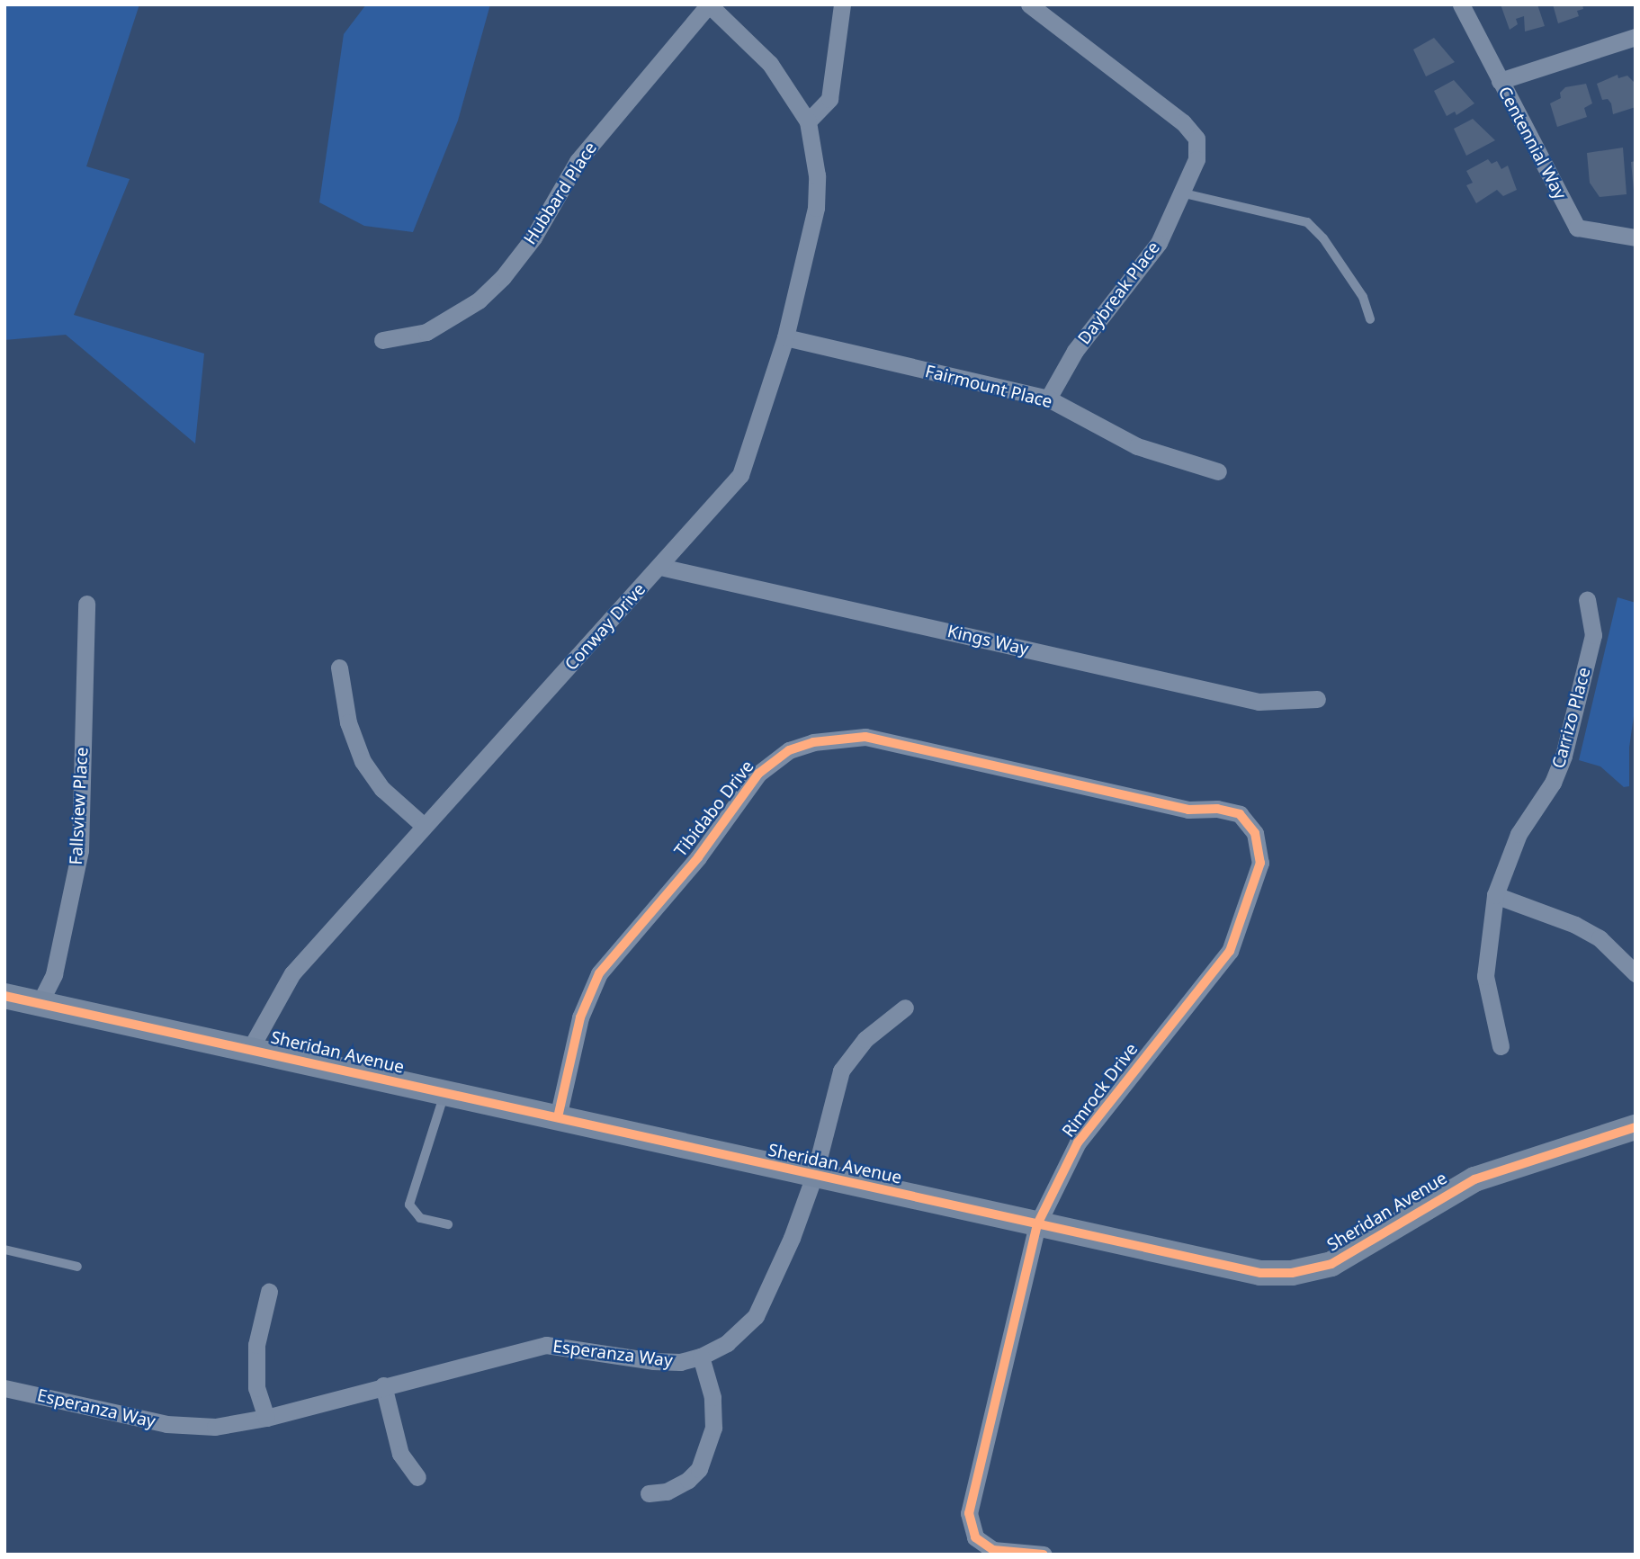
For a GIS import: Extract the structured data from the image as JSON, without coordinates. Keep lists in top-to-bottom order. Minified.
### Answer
{"streets":{"street":["Centennial Way","Hubbard Place","Daybreak Place","Fairmount Place","Conway Drive","Kings Way","Carrizo Place","Fallsview Place","Tibidabo Drive","Sheridan Avenue","Rimrock Drive","Esperanza Way"]},"crossings":[["Daybreak Place","Fairmount Place"],["Fairmount Place","Conway Drive"],["Conway Drive","Kings Way"],["Conway Drive","Sheridan Avenue"],["Fallsview Place","Sheridan Avenue"],["Tibidabo Drive","Sheridan Avenue"],["Tibidabo Drive","Rimrock Drive"],["Sheridan Avenue","Rimrock Drive"],["Sheridan Avenue","Esperanza Way"]]}
